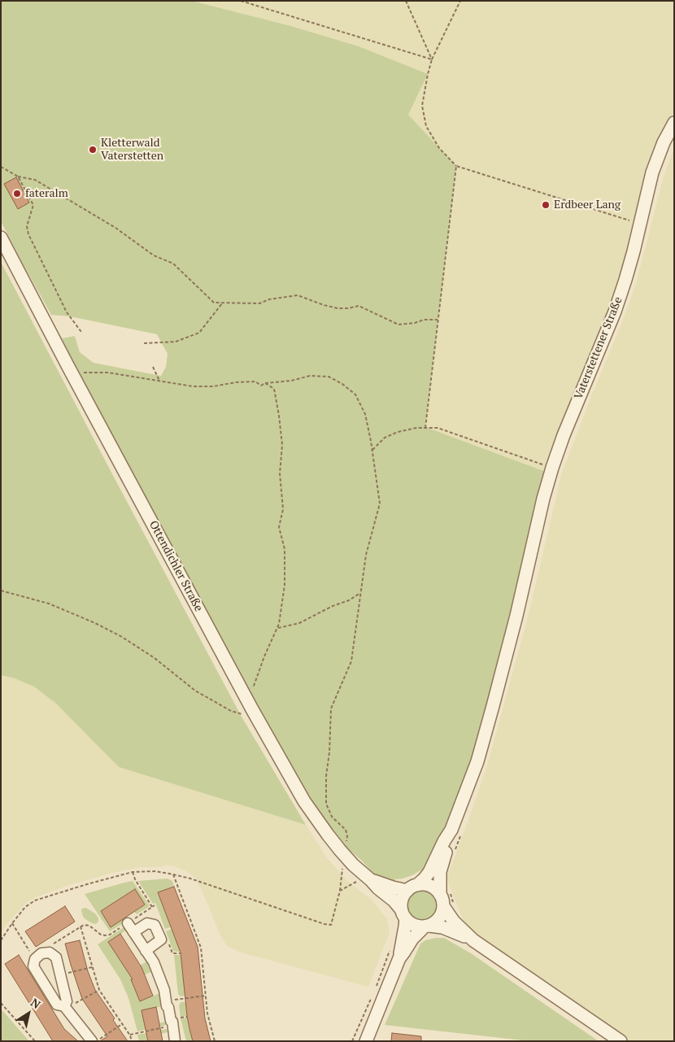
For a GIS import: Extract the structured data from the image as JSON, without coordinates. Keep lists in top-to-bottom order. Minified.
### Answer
{"streets":{"street":["Vaterstettener Straße","Ottendichler Straße"]},"places":["Kletterwald Vaterstetten","fateralm","Erdbeer Lang"],"north":"top right"}
